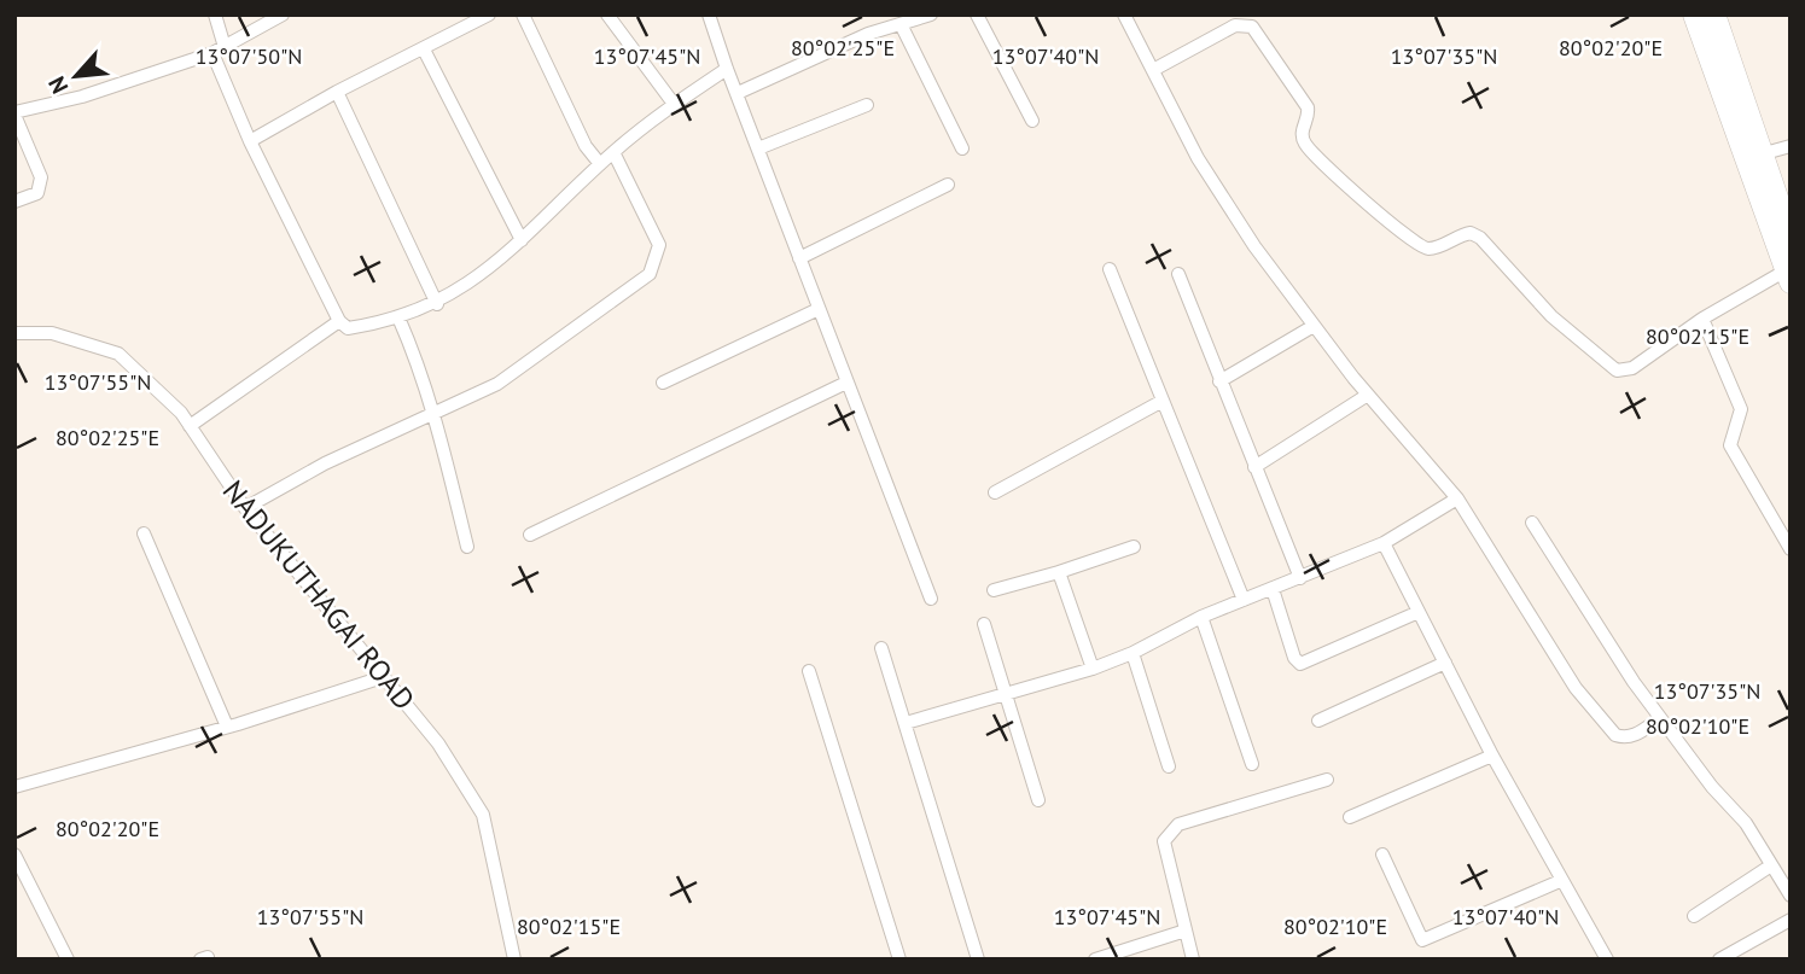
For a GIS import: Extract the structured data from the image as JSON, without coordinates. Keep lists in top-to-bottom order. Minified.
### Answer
{"streets":{"street":["NADUKUTHAGAI ROAD"]},"north":"bottom left","coordinates":["80°02'25\"E","80°02'20\"E","13°07'50\"N","13°07'45\"N","13°07'40\"N","13°07'35\"N","80°02'15\"E","13°07'55\"N","80°02'10\"E"]}
